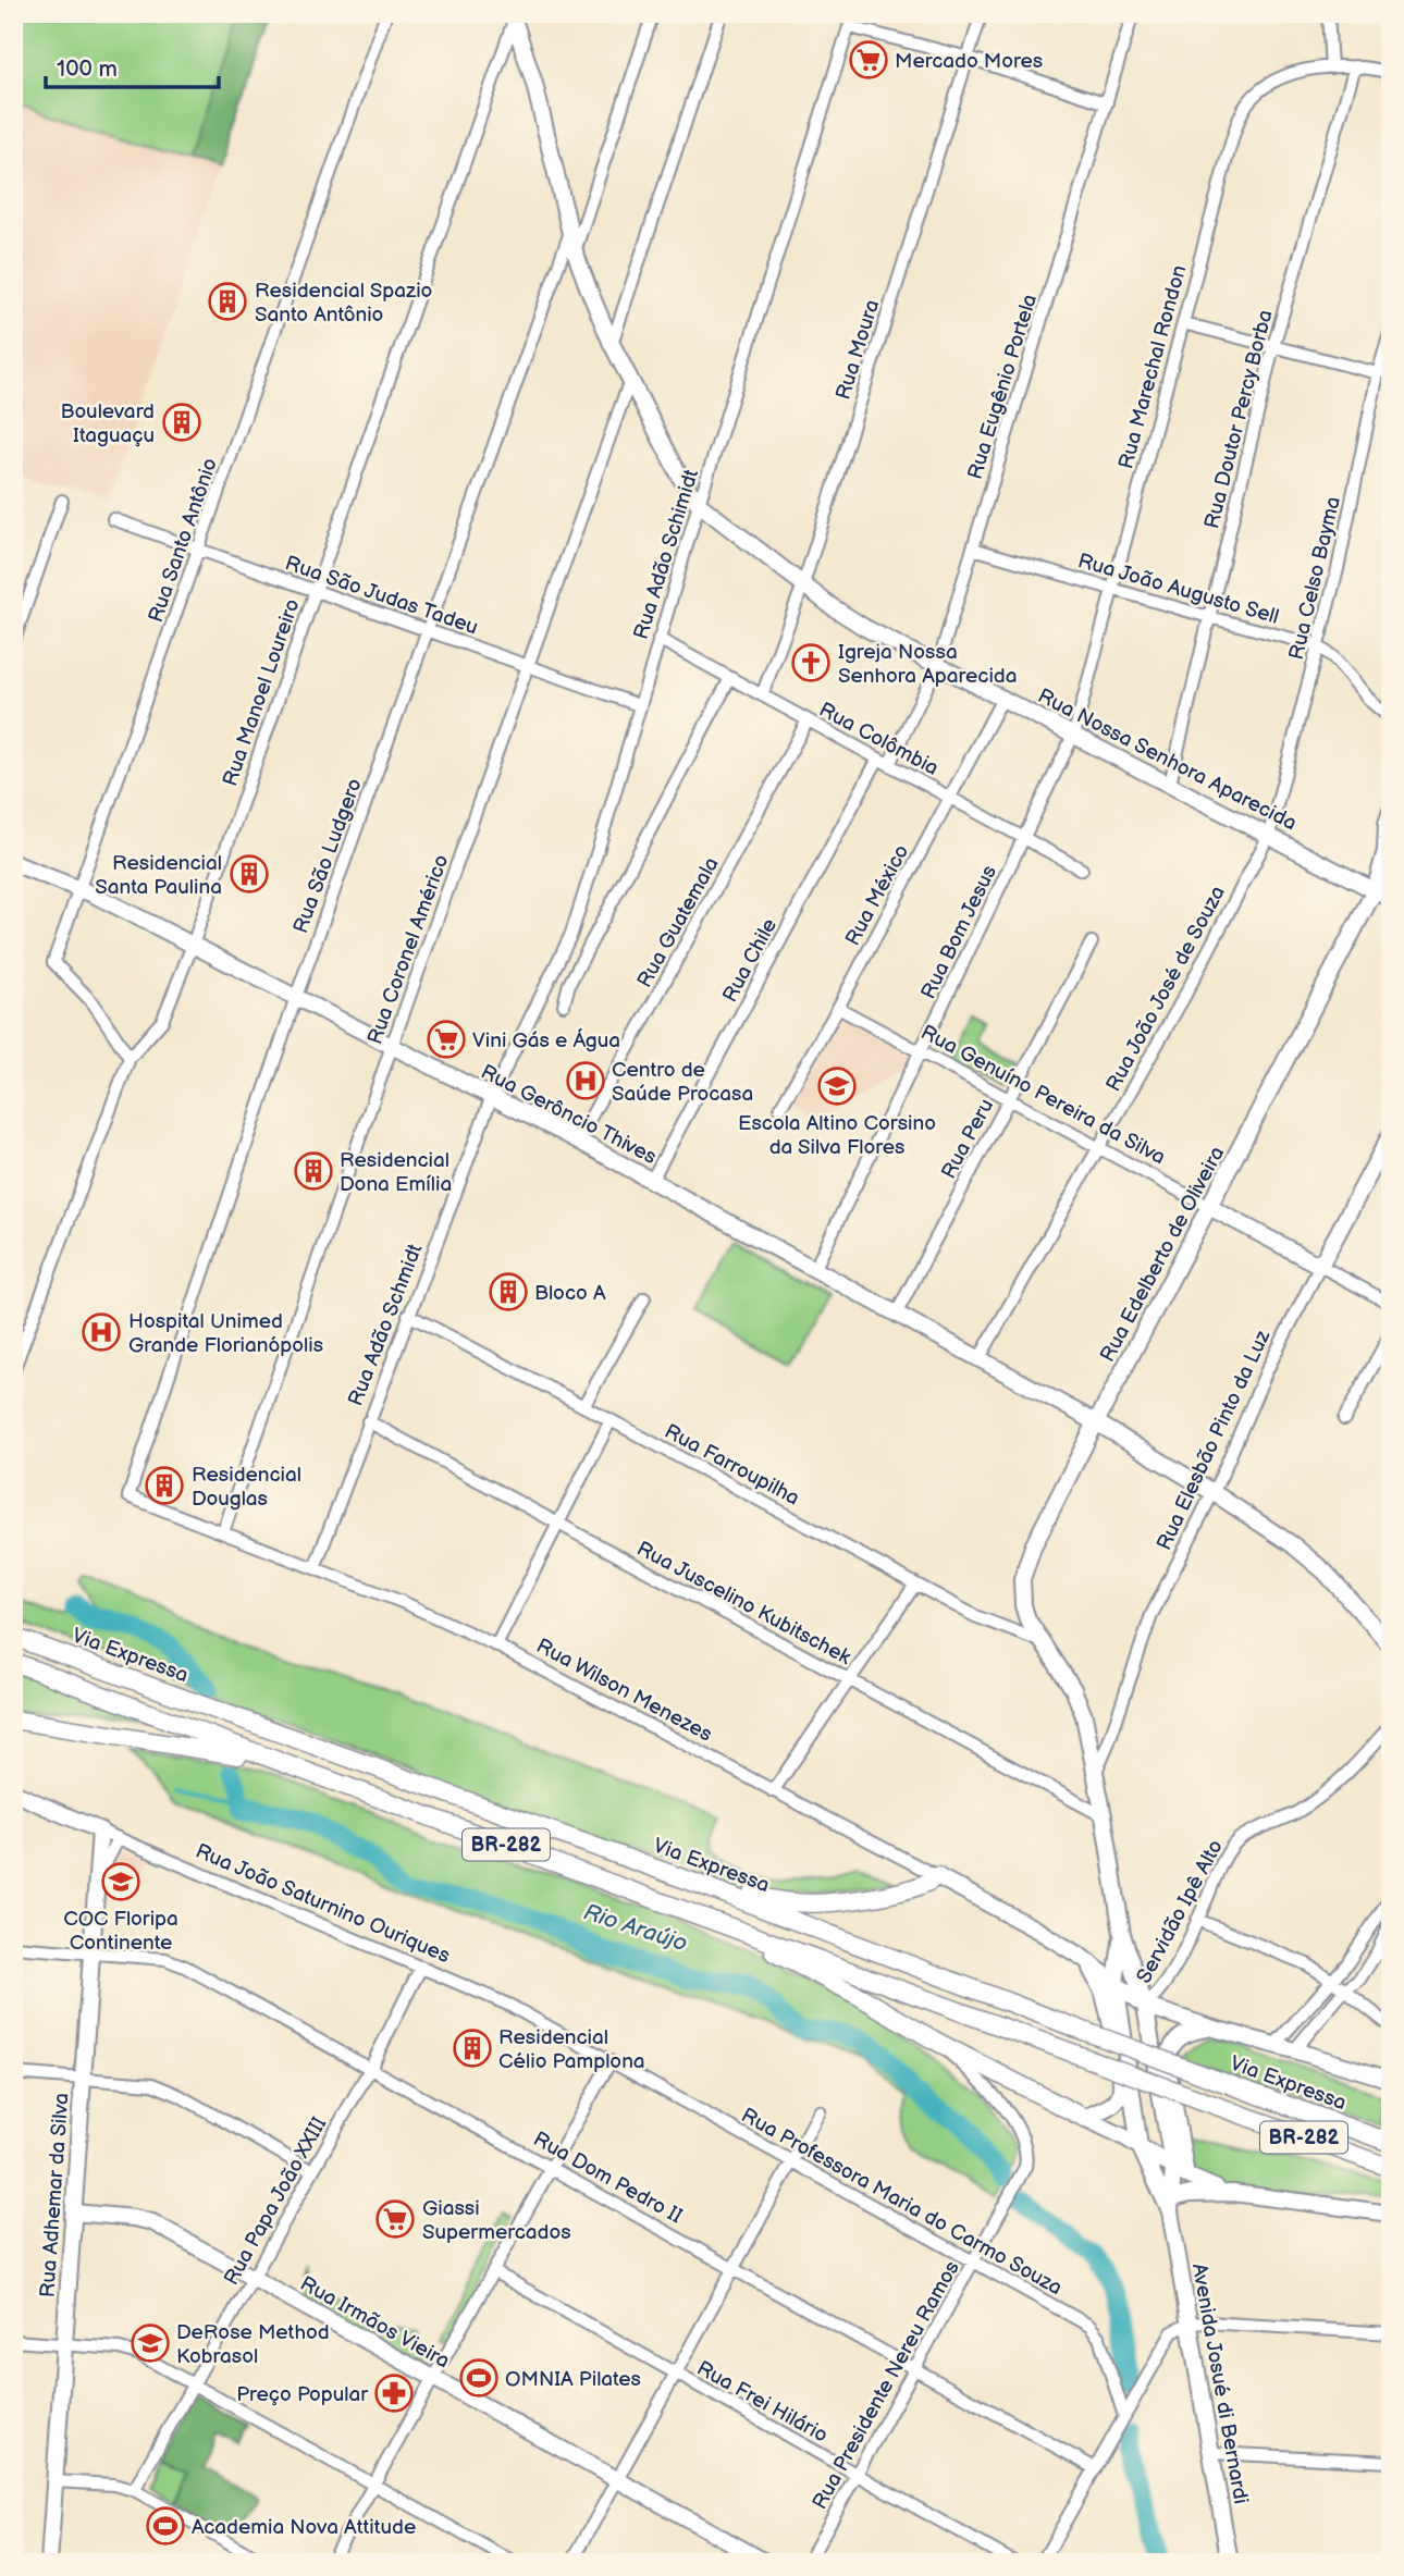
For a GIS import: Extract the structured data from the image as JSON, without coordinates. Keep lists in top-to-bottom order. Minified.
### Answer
{"streets":{"highway":["Via Expressa","BR-282"],"main road":["Rua Nossa Senhora Aparecida","Rua Genuíno Pereira da Silva","Rua Gerôncio Thives","Rua Edelberto de Oliveira","Rua Elesbão Pinto da Luz","Rua Wilson Menezes","Rua João Saturnino Ouriques","Rua Adhemar da Silva","Rua Irmãos Vieira","Avenida Josué di Bernardi"],"street":["Rua Moura","Rua Marechal Rondon","Rua Eugênio Portela","Rua Doutor Percy Borba","Rua Santo Antônio","Rua Adão Schimidt","Rua Celso Bayma","Rua João Augusto Sell","Rua São Judas Tadeu","Rua Manoel Loureiro","Rua Colômbia","Rua São Ludgero","Rua México","Rua Guatemala","Rua Bom Jesus","Rua Coronel Américo","Rua Chile","Rua João José de Souza","Rua Peru","Rua Adão Schmidt","Rua Farroupilha","Rua Juscelino Kubitschek","Servidão Ipê Alto","Rua Dom Pedro II","Rua Papa João XXIII","Rua Professora Maria do Carmo Souza","Rua Presidente Nereu Ramos","Rua Frei Hilário"]},"crossings":[["Rua Moura","Rua Colômbia"],["Rua Moura","Rua Nossa Senhora Aparecida"],["Rua Marechal Rondon","Rua Doutor Percy Borba"],["Rua Marechal Rondon","Rua João Augusto Sell"],["Rua Marechal Rondon","Rua Nossa Senhora Aparecida"],["Rua Marechal Rondon","Rua Bom Jesus"],["Rua Eugênio Portela","Rua João Augusto Sell"],["Rua Eugênio Portela","Rua Colômbia"],["Rua Eugênio Portela","Rua Nossa Senhora Aparecida"],["Rua Eugênio Portela","Rua Chile"],["Rua Doutor Percy Borba","Rua João Augusto Sell"],["Rua Doutor Percy Borba","Rua Nossa Senhora Aparecida"],["Rua Santo Antônio","Rua São Judas Tadeu"],["Rua Santo Antônio","Rua Manoel Loureiro"],["Rua Santo Antônio","Rua Gerôncio Thives"],["Rua Adão Schimidt","Rua São Judas Tadeu"],["Rua Adão Schimidt","Rua Colômbia"],["Rua Adão Schimidt","Rua Nossa Senhora Aparecida"],["Rua Adão Schimidt","Rua Gerôncio Thives"],["Rua Adão Schimidt","Rua Adão Schmidt"],["Rua Celso Bayma","Rua João Augusto Sell"],["Rua Celso Bayma","Rua Nossa Senhora Aparecida"],["Rua Celso Bayma","Rua João José de Souza"],["Rua São Judas Tadeu","Rua Manoel Loureiro"],["Rua São Judas Tadeu","Rua São Ludgero"],["Rua São Judas Tadeu","Rua Coronel Américo"],["Rua Manoel Loureiro","Rua Nossa Senhora Aparecida"],["Rua Manoel Loureiro","Rua Gerôncio Thives"],["Rua Colômbia","Rua México"],["Rua Colômbia","Rua Guatemala"],["Rua Colômbia","Rua Bom Jesus"],["Rua Colômbia","Rua Chile"],["Rua Nossa Senhora Aparecida","Rua São Ludgero"],["Rua Nossa Senhora Aparecida","Rua México"],["Rua Nossa Senhora Aparecida","Rua Bom Jesus"],["Rua Nossa Senhora Aparecida","Rua Coronel Américo"],["Rua Nossa Senhora Aparecida","Rua João José de Souza"],["Rua Nossa Senhora Aparecida","Rua Edelberto de Oliveira"],["Rua São Ludgero","Rua Gerôncio Thives"],["Rua São Ludgero","Rua Wilson Menezes"],["Rua México","Rua Genuíno Pereira da Silva"],["Rua Guatemala","Rua Gerôncio Thives"],["Rua Bom Jesus","Rua Genuíno Pereira da Silva"],["Rua Bom Jesus","Rua Gerôncio Thives"],["Rua Coronel Américo","Rua Gerôncio Thives"],["Rua Coronel Américo","Rua Wilson Menezes"],["Rua Chile","Rua Gerôncio Thives"],["Rua João José de Souza","Rua Genuíno Pereira da Silva"],["Rua João José de Souza","Rua Gerôncio Thives"],["Rua Genuíno Pereira da Silva","Rua Peru"],["Rua Genuíno Pereira da Silva","Rua Edelberto de Oliveira"],["Rua Genuíno Pereira da Silva","Rua Elesbão Pinto da Luz"],["Rua Gerôncio Thives","Rua Peru"],["Rua Gerôncio Thives","Rua Edelberto de Oliveira"],["Rua Gerôncio Thives","Rua Adão Schmidt"],["Rua Gerôncio Thives","Rua Elesbão Pinto da Luz"],["Rua Edelberto de Oliveira","Rua Farroupilha"],["Rua Edelberto de Oliveira","Avenida Josué di Bernardi"],["Rua Adão Schmidt","Rua Farroupilha"],["Rua Adão Schmidt","Rua Juscelino Kubitschek"],["Rua Adão Schmidt","Rua Wilson Menezes"],["Rua Elesbão Pinto da Luz","Avenida Josué di Bernardi"],["Rua Farroupilha","Avenida Josué di Bernardi"],["Rua Juscelino Kubitschek","Avenida Josué di Bernardi"],["Rua Wilson Menezes","Servidão Ipê Alto"],["Rua Wilson Menezes","Avenida Josué di Bernardi"],["Rua João Saturnino Ouriques","Rua Adhemar da Silva"],["Rua João Saturnino Ouriques","Rua Papa João XXIII"],["Rua João Saturnino Ouriques","Rua Professora Maria do Carmo Souza"],["Servidão Ipê Alto","Avenida Josué di Bernardi"],["Rua Dom Pedro II","Rua Adhemar da Silva"],["Rua Dom Pedro II","Rua Papa João XXIII"],["Rua Dom Pedro II","Rua Presidente Nereu Ramos"],["Rua Adhemar da Silva","Rua Irmãos Vieira"],["Rua Papa João XXIII","Rua Irmãos Vieira"],["Rua Professora Maria do Carmo Souza","Rua Presidente Nereu Ramos"],["Rua Presidente Nereu Ramos","Rua Frei Hilário"]],"water":["Rio Araújo"],"places":{"supermarket":["Mercado Mores","Vini Gás e Água","Giassi Supermercados"],"building":["Residencial Spazio Santo Antônio","Boulevard Itaguaçu","Residencial Santa Paulina","Residencial Dona Emília","Bloco A","Residencial Douglas","Residencial Célio Pamplona"],"church":["Igreja Nossa Senhora Aparecida"],"hospital":["Centro de Saúde Procasa","Hospital Unimed Grande Florianópolis"],"school or university":["Escola Altino Corsino da Silva Flores","COC Floripa Continente","DeRose Method Kobrasol"],"sports":["OMNIA Pilates","Academia Nova Attitude"],"pharmacy":["Preço Popular"]},"scale_bar":"100 m"}
